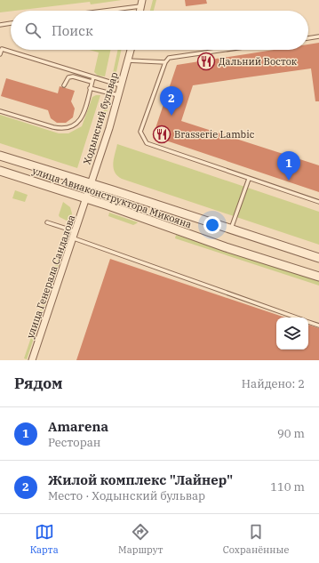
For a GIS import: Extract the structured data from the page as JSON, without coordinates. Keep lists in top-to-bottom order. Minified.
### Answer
{"streets":{"street":["Ходынский бульвар","улица Авиаконструктора Микояна","улица Генерала Сандалова"]},"crossings":[["Ходынский бульвар","улица Авиаконструктора Микояна"],["Ходынский бульвар","улица Генерала Сандалова"],["улица Авиаконструктора Микояна","улица Генерала Сандалова"]],"places":{"restaurant":["Дальний Восток","Brasserie Lambic"]},"page":{"search":"Поиск","pins":["2","1"],"heading":["Рядом","Найдено: 2"],"list":[{"mark":"1","name":"Amarena","note":"Ресторан","value":"90 m"},{"mark":"2","name":"Жилой комплекс \"Лайнер\"","note":"Место · Ходынский бульвар","value":"110 m"}],"nav":["Карта","Маршрут","Сохранённые"]}}
